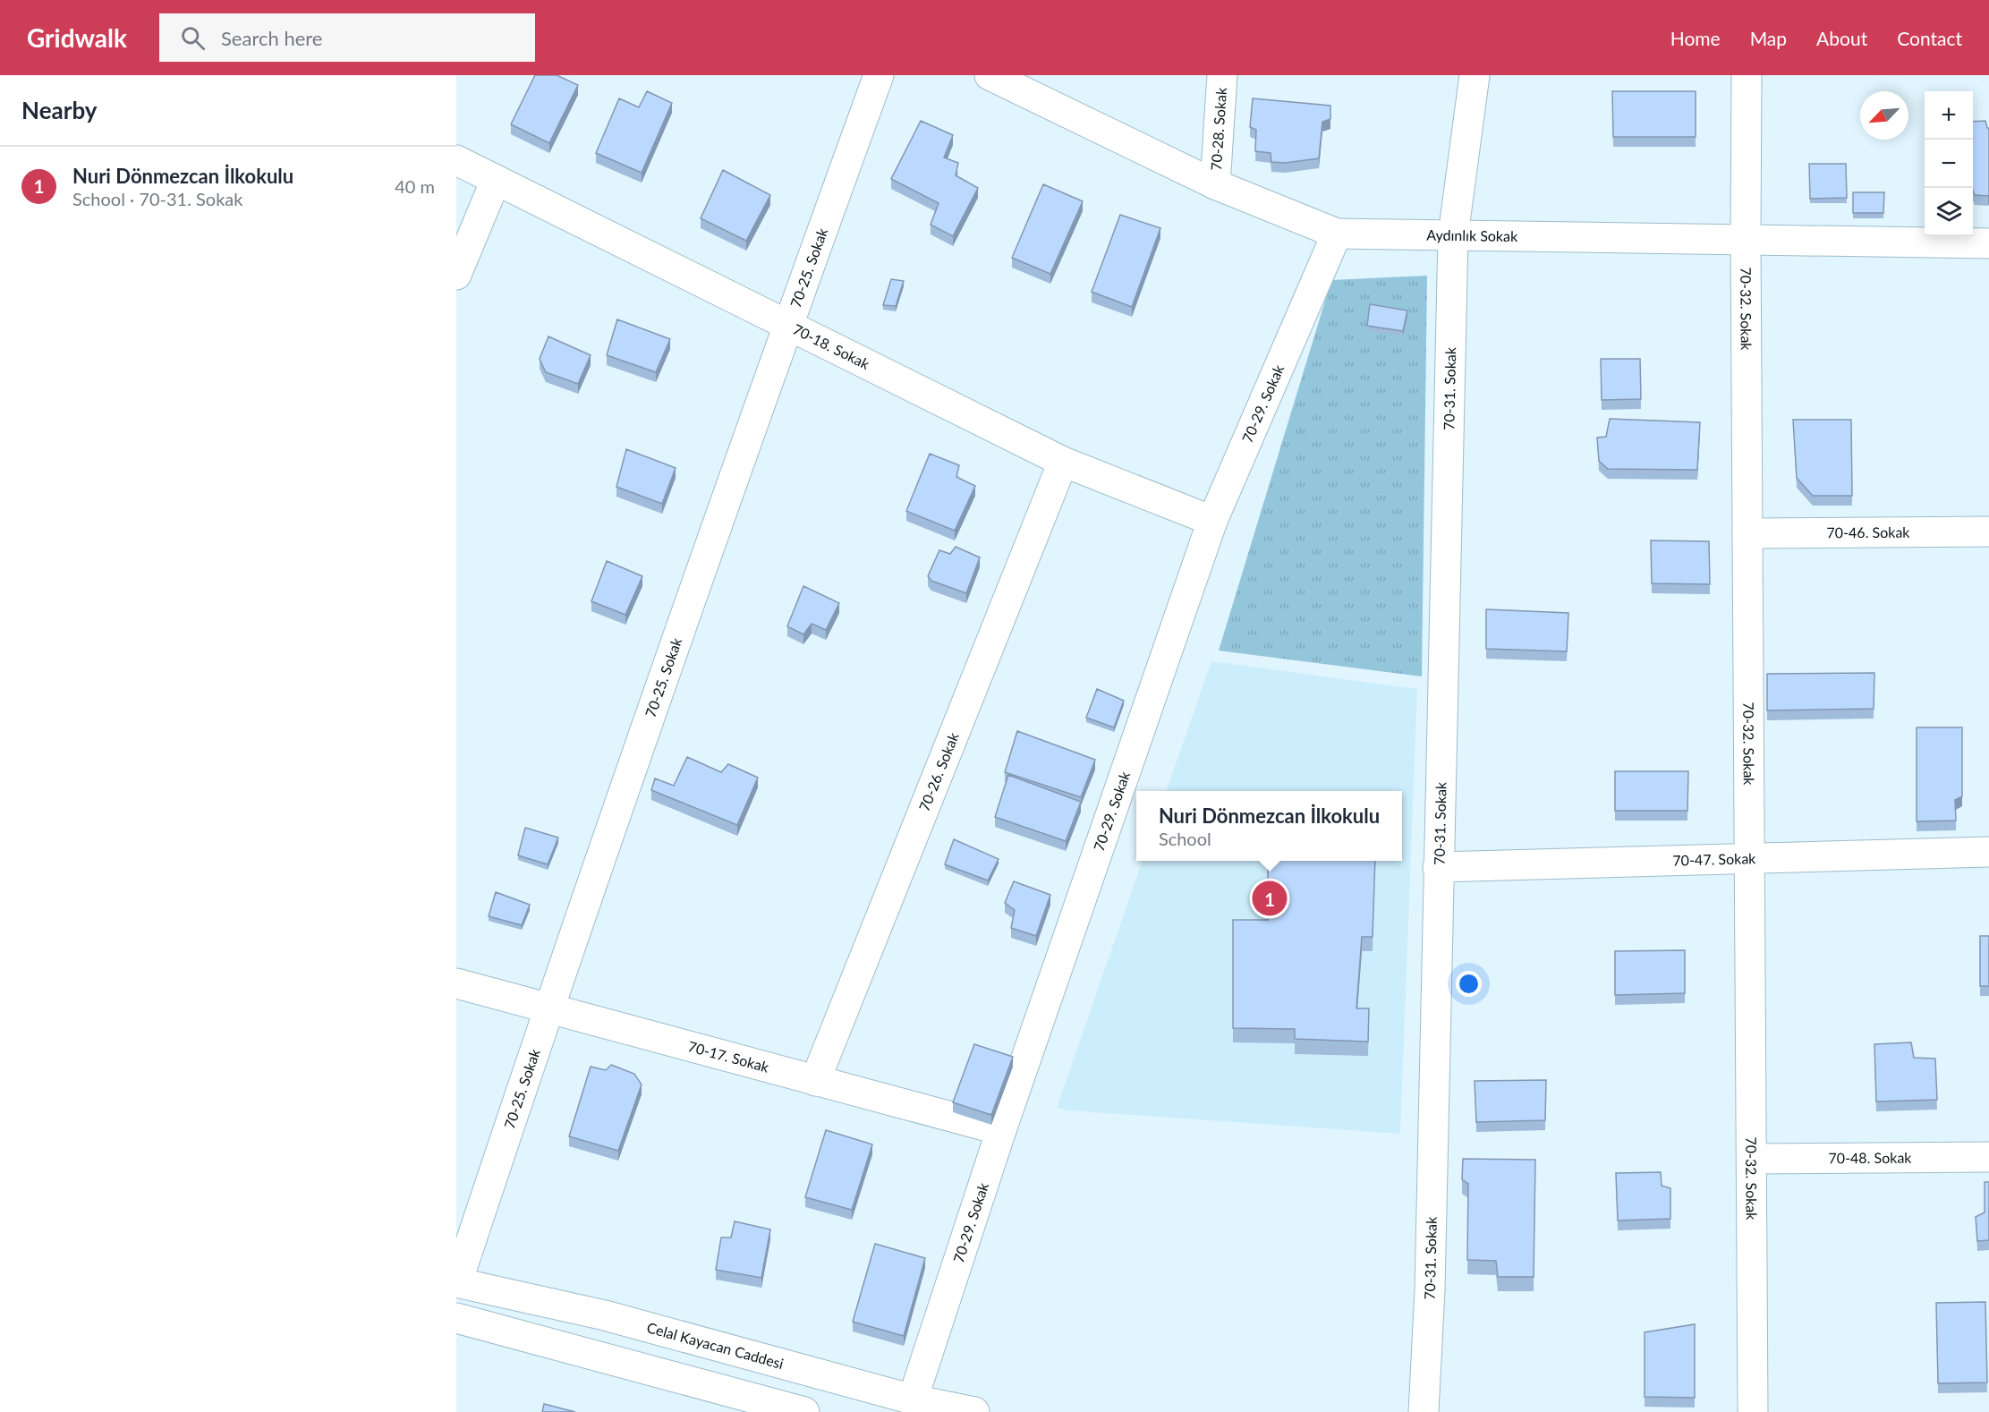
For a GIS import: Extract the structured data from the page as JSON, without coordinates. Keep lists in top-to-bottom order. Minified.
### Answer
{"streets":{"street":["70-28. Sokak","Aydınlık Sokak","70-25. Sokak","70-32. Sokak","70-18. Sokak","70-31. Sokak","70-29. Sokak","70-46. Sokak","70-26. Sokak","70-47. Sokak","70-17. Sokak","70-48. Sokak","Celal Kayacan Caddesi"]},"crossings":[["70-28. Sokak","Aydınlık Sokak"],["Aydınlık Sokak","70-32. Sokak"],["Aydınlık Sokak","70-31. Sokak"],["Aydınlık Sokak","70-29. Sokak"],["70-25. Sokak","70-18. Sokak"],["70-25. Sokak","70-17. Sokak"],["70-25. Sokak","Celal Kayacan Caddesi"],["70-32. Sokak","70-46. Sokak"],["70-32. Sokak","70-47. Sokak"],["70-32. Sokak","70-48. Sokak"],["70-18. Sokak","70-29. Sokak"],["70-18. Sokak","70-26. Sokak"],["70-31. Sokak","70-47. Sokak"],["70-29. Sokak","70-17. Sokak"],["70-29. Sokak","Celal Kayacan Caddesi"],["70-26. Sokak","70-17. Sokak"]],"north":"bottom left","page":{"header":"Gridwalk","search":"Search here","nav":["Home","Map","About","Contact"],"heading":"Nearby","map_buttons":["+","−"],"list":[{"mark":"1","name":"Nuri Dönmezcan İlkokulu","note":"School · 70-31. Sokak","value":"40 m"}],"popup":["Nuri Dönmezcan İlkokulu","School"],"pins":"1"}}
